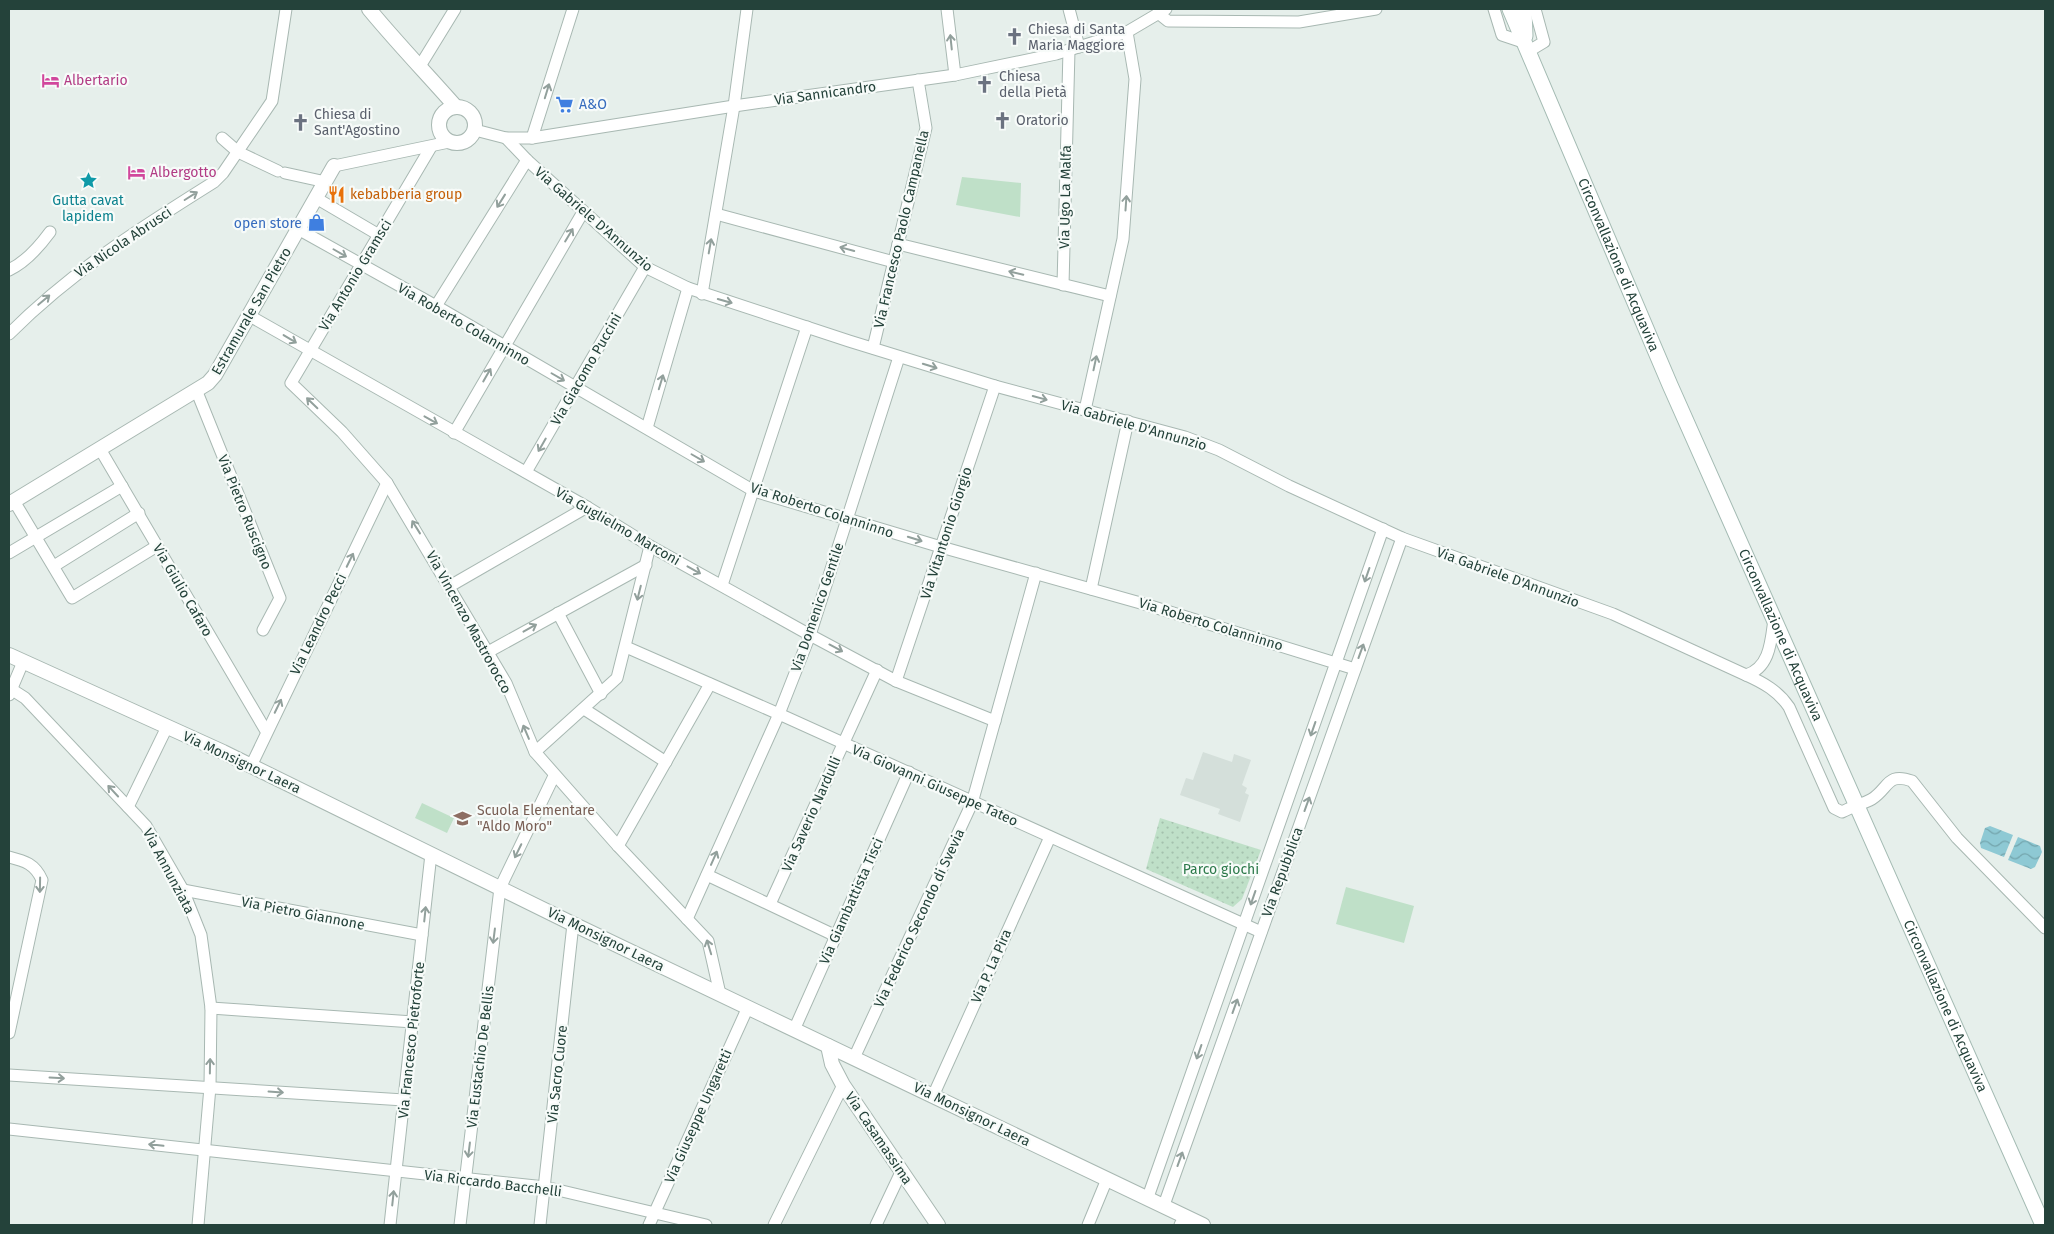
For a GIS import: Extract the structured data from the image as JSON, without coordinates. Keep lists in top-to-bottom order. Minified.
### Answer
{"streets":{"main road":["Circonvallazione di Acquaviva"],"street":["Via Sannicandro","Via Ugo La Malfa","Via Gabriele D'Annunzio","Via Francesco Paolo Campanella","Via Nicola Abrusci","Via Antonio Gramsci","Estramurale San Pietro","Via Roberto Colanninno","Via Giacomo Puccini","Via Pietro Ruscigno","Via Guglielmo Marconi","Via Vitantonio Giorgio","Via Giulio Cafaro","Via Domenico Gentile","Via Vincenzo Mastrorocco","Via Leandro Pecci","Via Monsignor Laera","Via Giovanni Giuseppe Tateo","Via Saverio Nardulli","Via Annunziata","Via Repubblica","Via Giambattista Tisci","Via Pietro Giannone","Via Federico Secondo di Svevia","Via P. La Pira","Via Francesco Pietroforte","Via Eustachio De Bellis","Via Sacro Cuore","Via Giuseppe Ungaretti","Via Casamassima","Via Riccardo Bacchelli"]},"crossings":[["Via Sannicandro","Via Ugo La Malfa"],["Via Sannicandro","Via Gabriele D'Annunzio"],["Via Sannicandro","Via Francesco Paolo Campanella"],["Via Gabriele D'Annunzio","Via Francesco Paolo Campanella"],["Via Gabriele D'Annunzio","Circonvallazione di Acquaviva"],["Via Gabriele D'Annunzio","Via Giacomo Puccini"],["Via Gabriele D'Annunzio","Via Vitantonio Giorgio"],["Via Gabriele D'Annunzio","Via Domenico Gentile"],["Via Gabriele D'Annunzio","Via Repubblica"],["Via Antonio Gramsci","Via Roberto Colanninno"],["Via Antonio Gramsci","Via Guglielmo Marconi"],["Via Antonio Gramsci","Via Vincenzo Mastrorocco"],["Estramurale San Pietro","Via Roberto Colanninno"],["Estramurale San Pietro","Via Pietro Ruscigno"],["Estramurale San Pietro","Via Guglielmo Marconi"],["Estramurale San Pietro","Via Giulio Cafaro"],["Via Roberto Colanninno","Via Giacomo Puccini"],["Via Roberto Colanninno","Via Vitantonio Giorgio"],["Via Roberto Colanninno","Via Domenico Gentile"],["Via Roberto Colanninno","Via Repubblica"],["Via Roberto Colanninno","Via Federico Secondo di Svevia"],["Via Giacomo Puccini","Via Guglielmo Marconi"],["Via Guglielmo Marconi","Via Vitantonio Giorgio"],["Via Guglielmo Marconi","Via Domenico Gentile"],["Via Guglielmo Marconi","Via Vincenzo Mastrorocco"],["Via Guglielmo Marconi","Via Saverio Nardulli"],["Via Guglielmo Marconi","Via Federico Secondo di Svevia"],["Via Giulio Cafaro","Via Leandro Pecci"],["Via Domenico Gentile","Via Vincenzo Mastrorocco"],["Via Domenico Gentile","Via Giovanni Giuseppe Tateo"],["Via Vincenzo Mastrorocco","Via Leandro Pecci"],["Via Vincenzo Mastrorocco","Via Monsignor Laera"],["Via Vincenzo Mastrorocco","Via Eustachio De Bellis"],["Via Leandro Pecci","Via Monsignor Laera"],["Via Monsignor Laera","Via Repubblica"],["Via Monsignor Laera","Via Giambattista Tisci"],["Via Monsignor Laera","Via Federico Secondo di Svevia"],["Via Monsignor Laera","Via P. La Pira"],["Via Monsignor Laera","Via Francesco Pietroforte"],["Via Monsignor Laera","Via Eustachio De Bellis"],["Via Monsignor Laera","Via Sacro Cuore"],["Via Monsignor Laera","Via Giuseppe Ungaretti"],["Via Monsignor Laera","Via Casamassima"],["Via Giovanni Giuseppe Tateo","Via Saverio Nardulli"],["Via Giovanni Giuseppe Tateo","Via Repubblica"],["Via Giovanni Giuseppe Tateo","Via Giambattista Tisci"],["Via Giovanni Giuseppe Tateo","Via Federico Secondo di Svevia"],["Via Giovanni Giuseppe Tateo","Via P. La Pira"],["Via Annunziata","Via Pietro Giannone"],["Via Annunziata","Via Riccardo Bacchelli"],["Via Pietro Giannone","Via Francesco Pietroforte"],["Via Francesco Pietroforte","Via Riccardo Bacchelli"],["Via Eustachio De Bellis","Via Riccardo Bacchelli"],["Via Sacro Cuore","Via Riccardo Bacchelli"],["Via Giuseppe Ungaretti","Via Riccardo Bacchelli"]],"one_way":["Via Nicola Abrusci","Via Guglielmo Marconi","Via Vincenzo Mastrorocco","Via Leandro Pecci","Via Annunziata","Via Francesco Pietroforte","Via Eustachio De Bellis"],"parks":["Parco giochi"],"places":{"church":["Chiesa di Santa Maria Maggiore","Chiesa della Pietà","Oratorio","Chiesa di Sant'Agostino"],"hotel":["Albertario","Albergotto"],"supermarket":["A&O"],"place":["Gutta cavat lapidem"],"restaurant":["kebabberia group"],"shop":["open store"],"school or university":["Scuola Elementare \"Aldo Moro\""]}}
